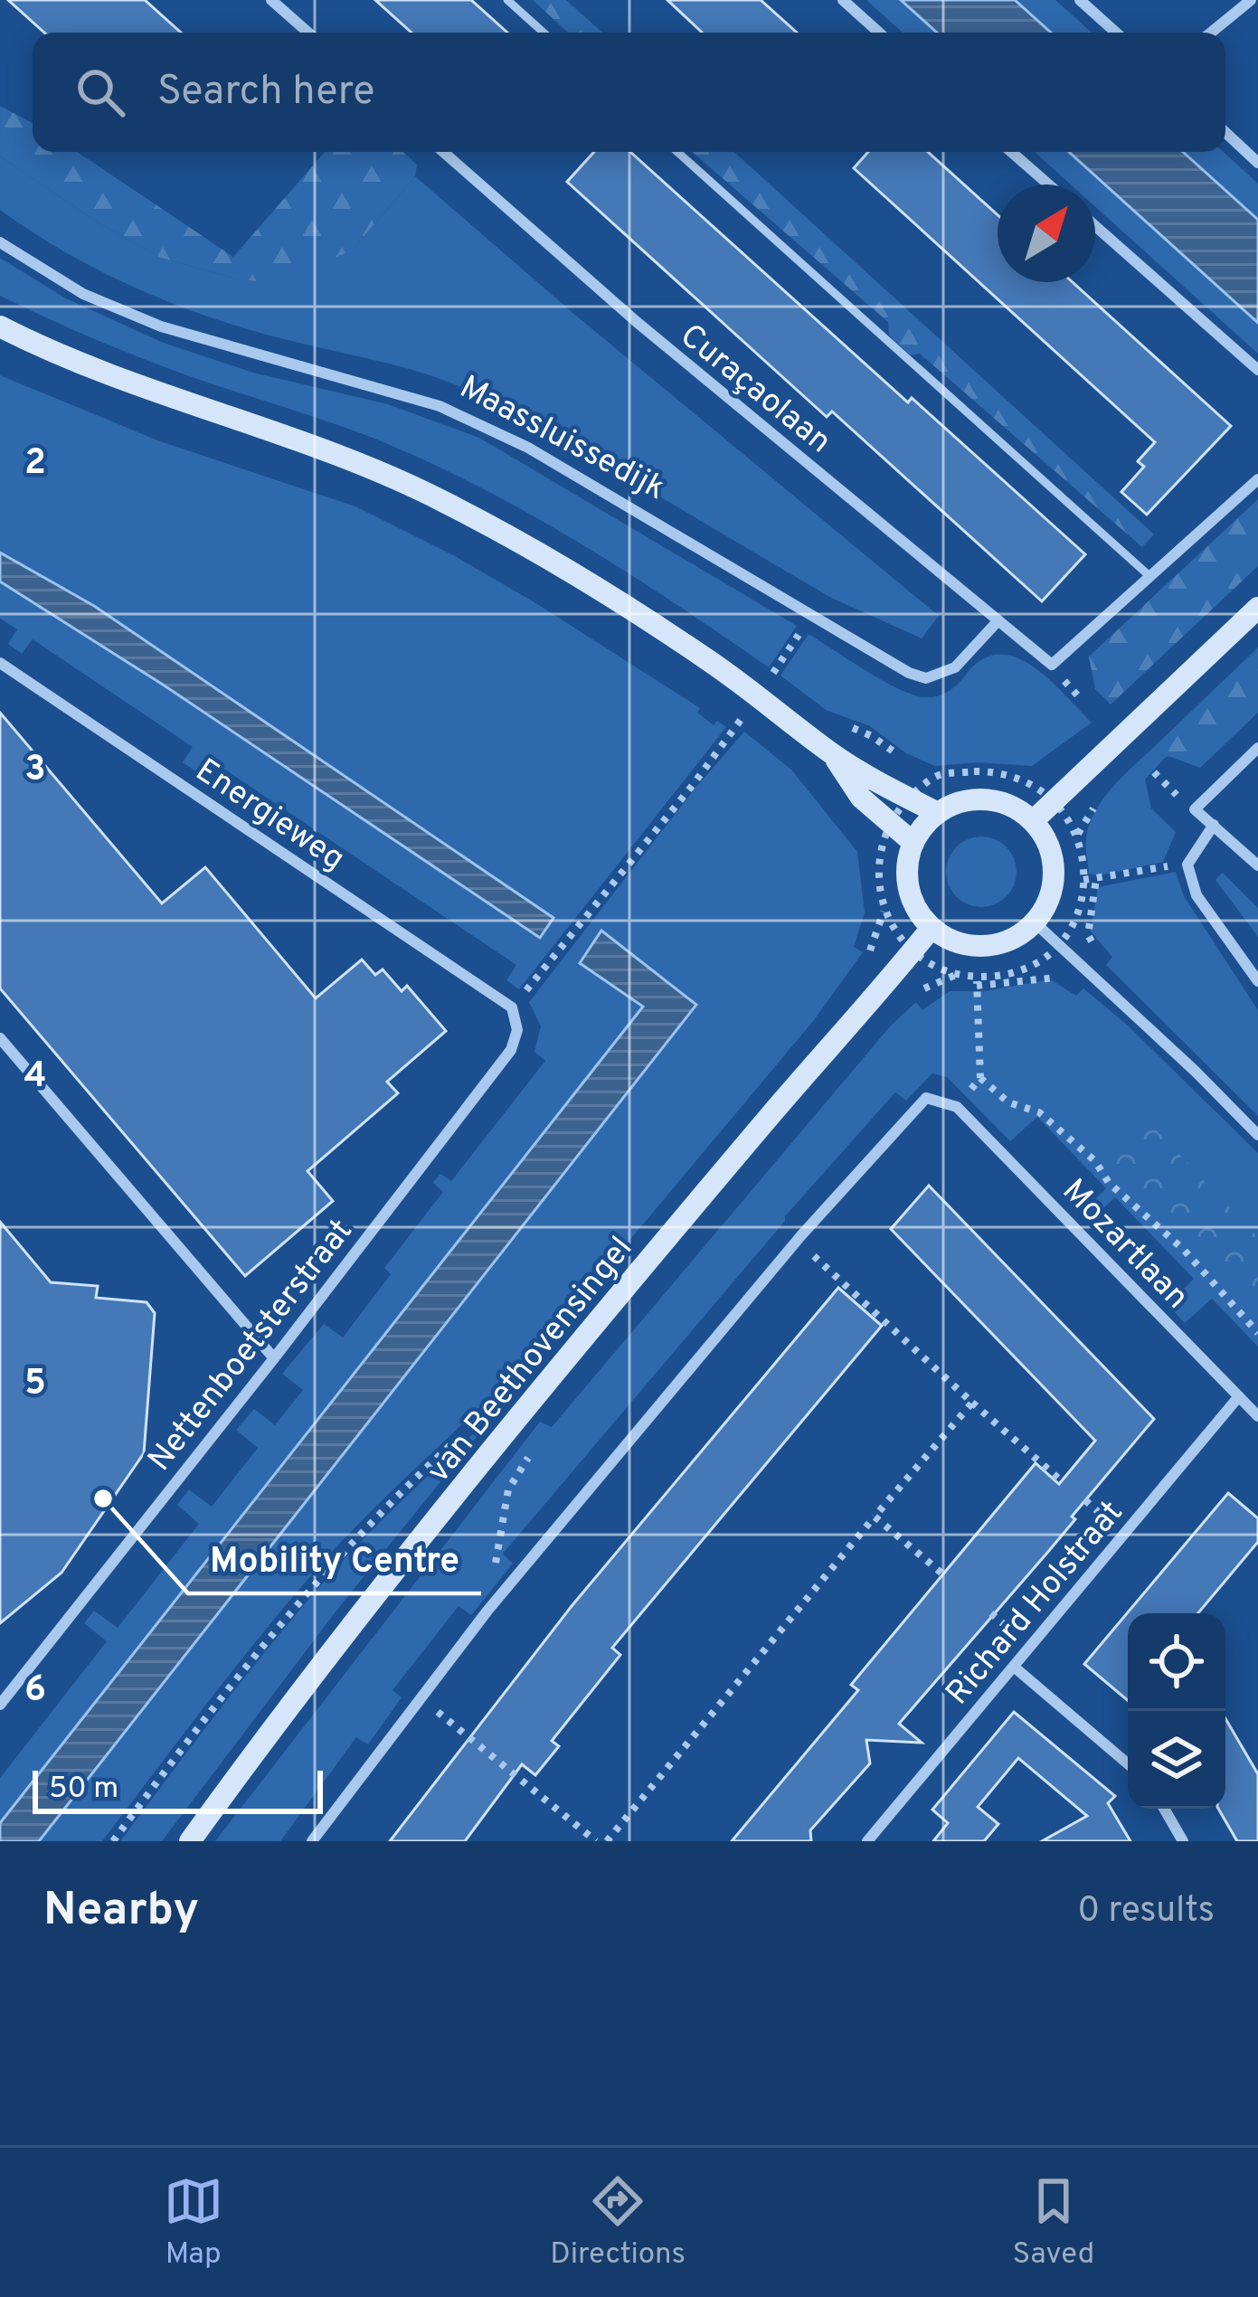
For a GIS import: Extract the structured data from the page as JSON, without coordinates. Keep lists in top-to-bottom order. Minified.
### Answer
{"streets":{"street":["Curaçaolaan","Maassluissedijk","Energieweg","Mozartlaan","Nettenboetsterstraat","van Beethovensingel","Richard Holstraat"]},"crossings":[["Curaçaolaan","Maassluissedijk"],["Energieweg","Nettenboetsterstraat"],["Mozartlaan","Richard Holstraat"]],"places":["Mobility Centre"],"scale_bar":"50 m","north":"top right","page":{"search":"Search here","scale":"50 m","heading":["Nearby","0 results"],"nav":["Map","Directions","Saved"]},"grid":{"rows":["2","3","4","5","6"]}}
